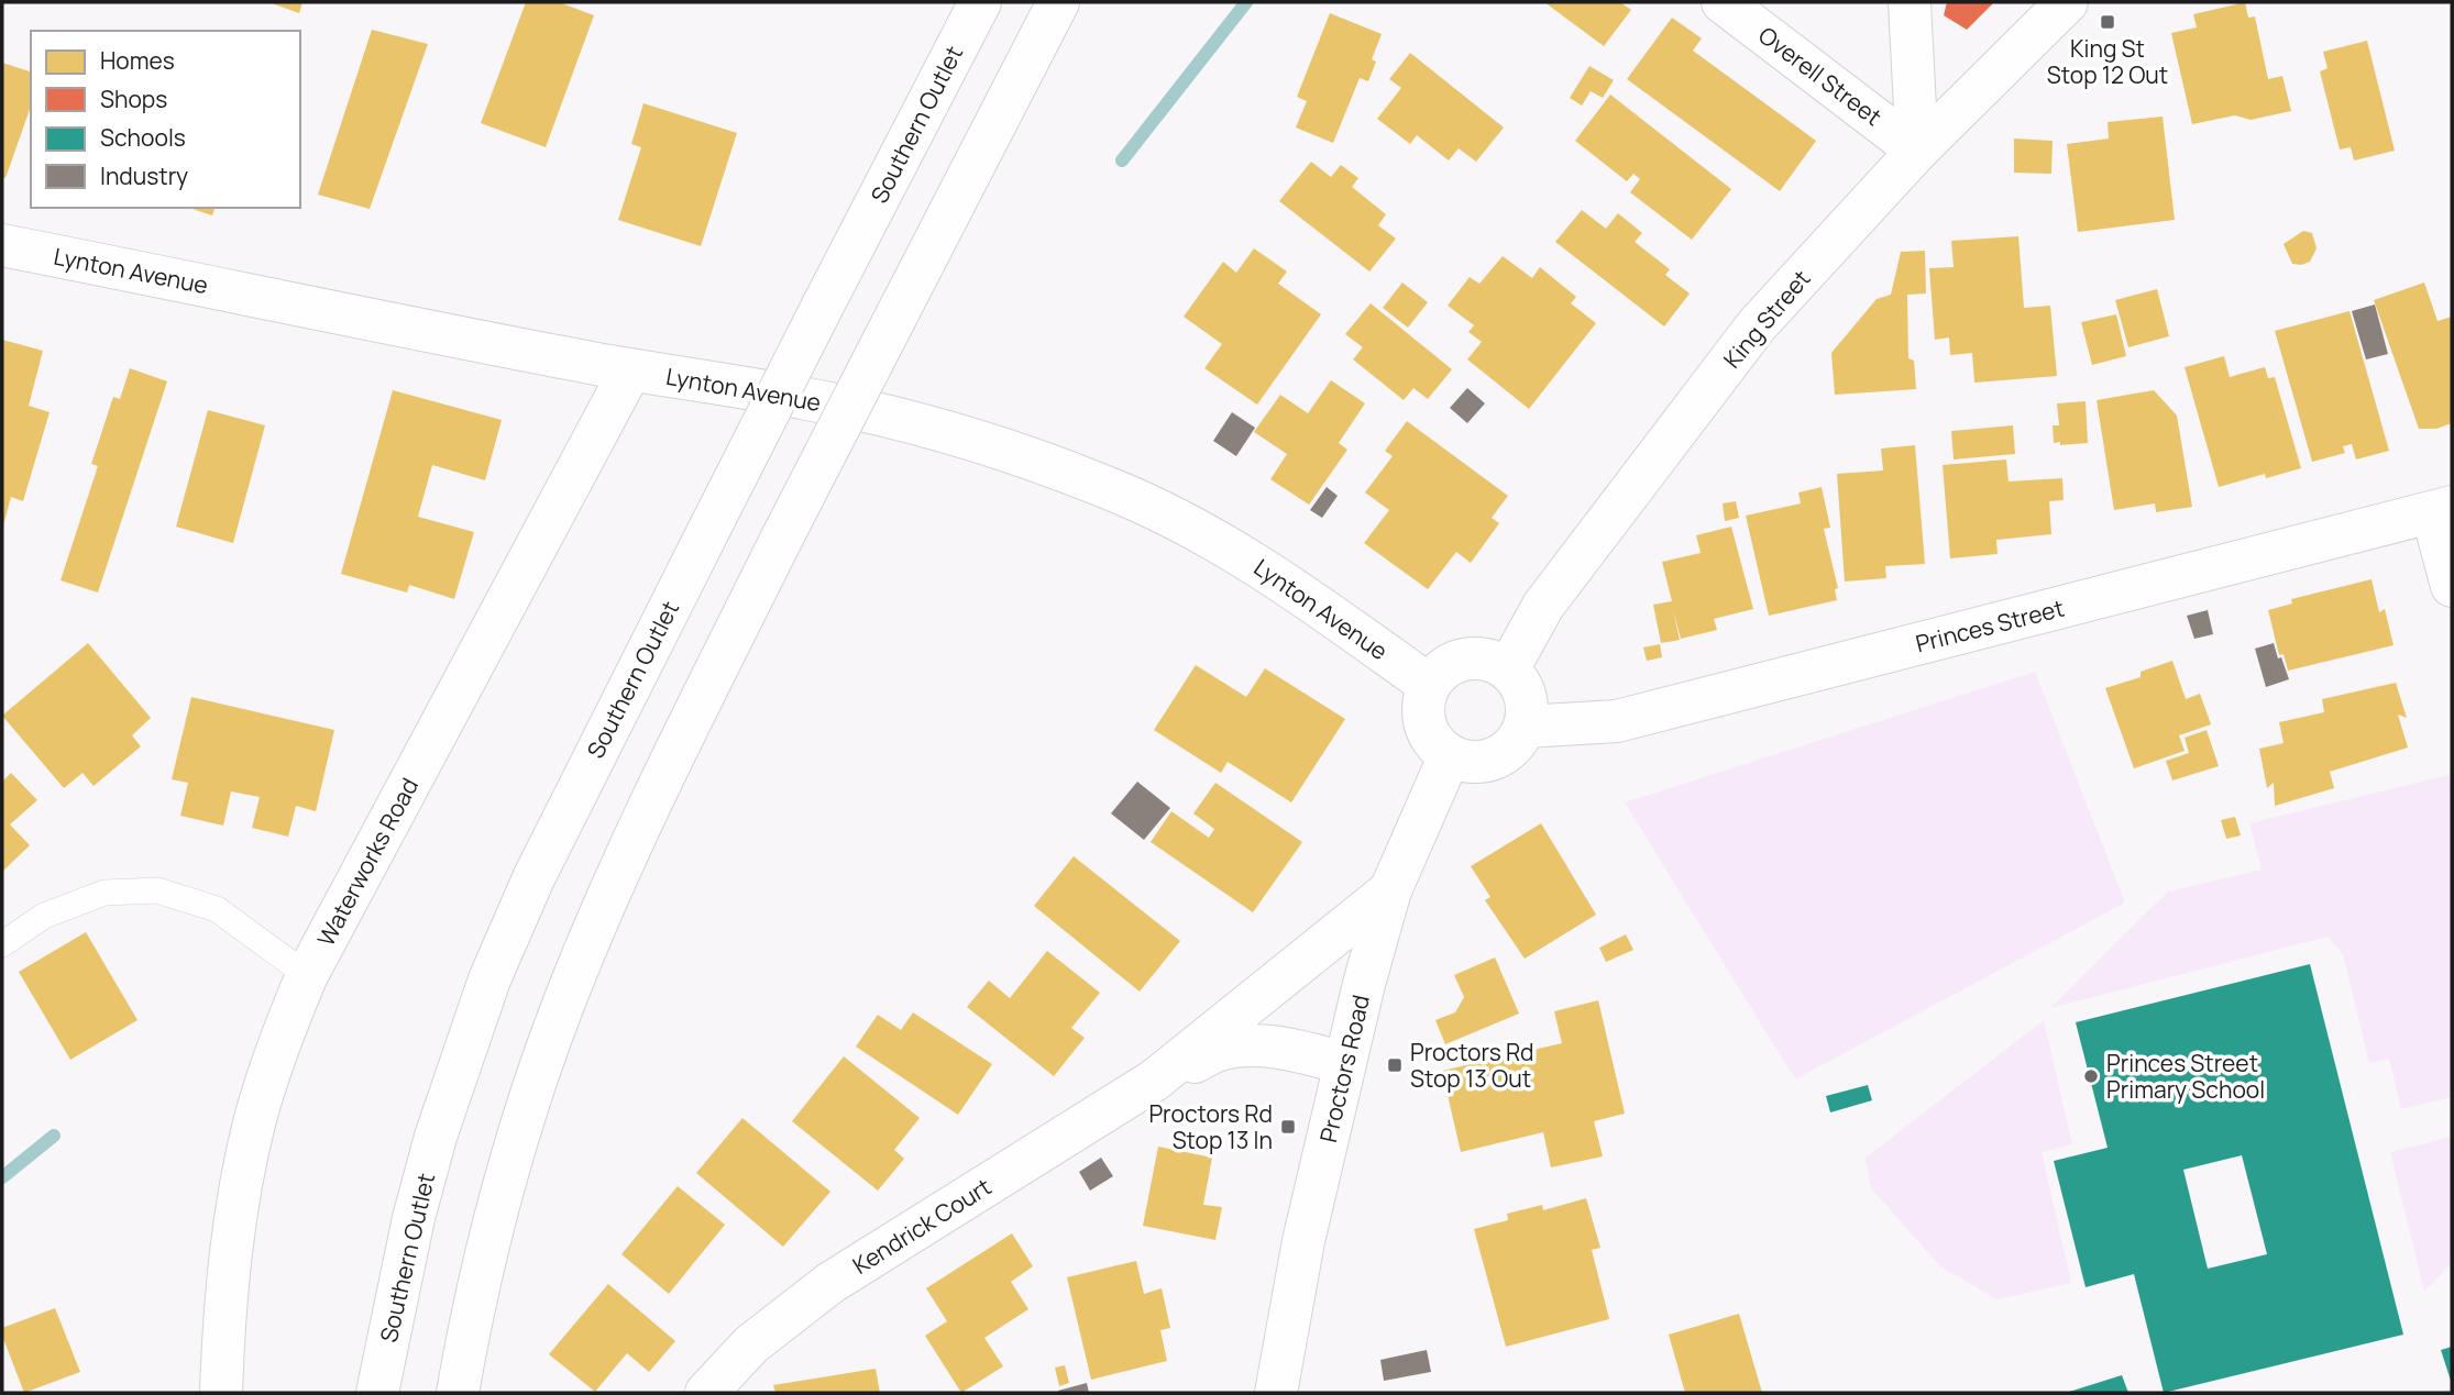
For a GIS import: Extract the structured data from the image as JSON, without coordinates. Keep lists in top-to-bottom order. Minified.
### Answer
{"streets":{"main road":["Overell Street","Southern Outlet","Lynton Avenue","King Street","Princes Street","Waterworks Road","Proctors Road","Kendrick Court"]},"crossings":[["Overell Street","King Street"],["Lynton Avenue","King Street"],["Lynton Avenue","Princes Street"],["Lynton Avenue","Waterworks Road"],["Lynton Avenue","Proctors Road"],["King Street","Princes Street"],["King Street","Proctors Road"],["Princes Street","Proctors Road"],["Proctors Road","Kendrick Court"]],"places":{"transit":["King St Stop 12 Out","Proctors Rd Stop 13 Out","Proctors Rd Stop 13 In"],"other":["Princes Street Primary School"]},"legend":["Homes","Shops","Schools","Industry"]}
